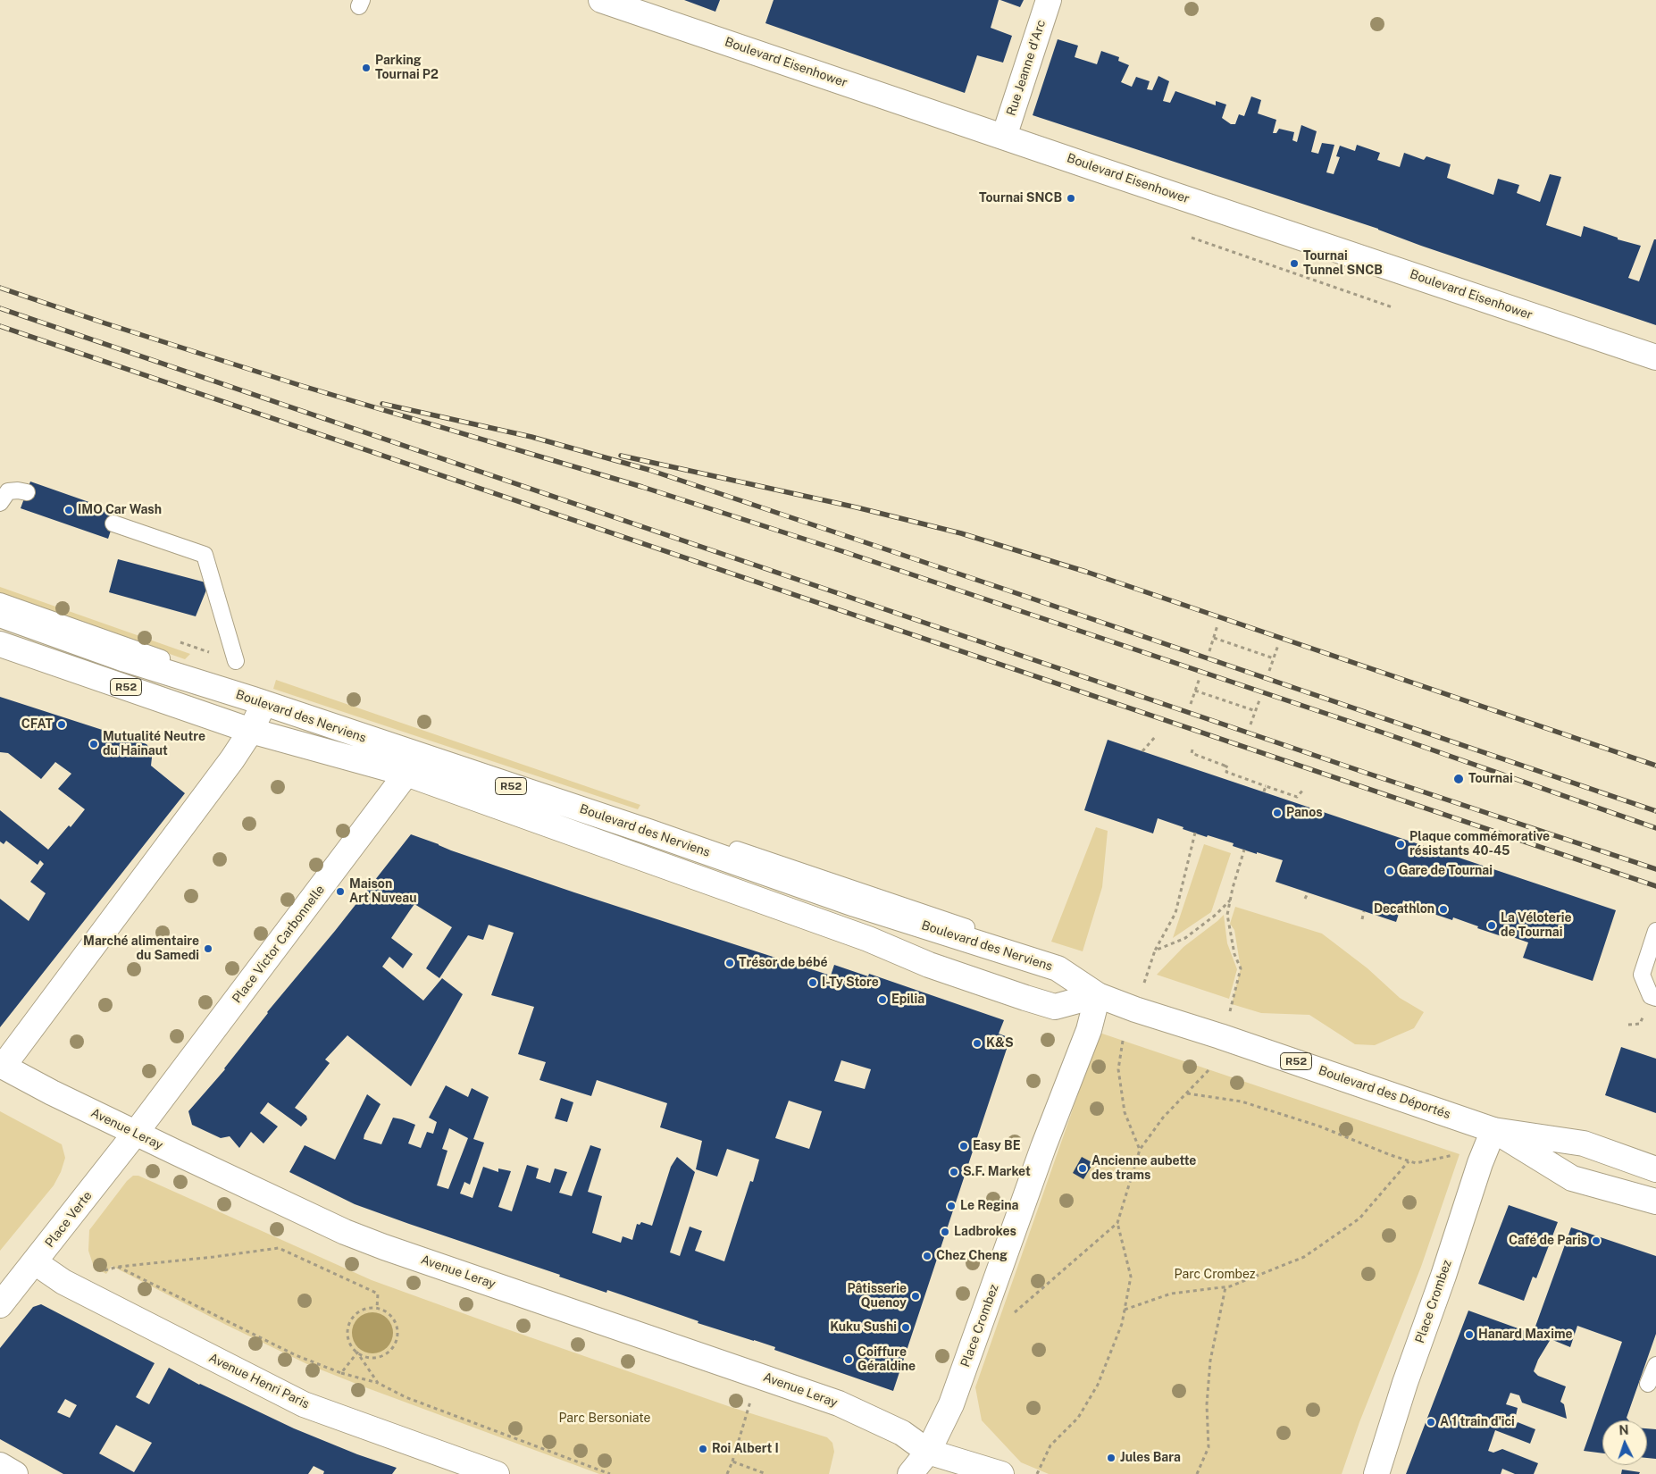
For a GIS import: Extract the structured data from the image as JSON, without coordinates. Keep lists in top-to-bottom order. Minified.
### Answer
{"streets":{"street":["Boulevard Eisenhower","Rue Jeanne d'Arc","R52","Boulevard des Nerviens","Place Victor Carbonnelle","Boulevard des Déportés","Avenue Leray","Place Verte","Place Crombez","Avenue Henri Paris"]},"crossings":[["Boulevard Eisenhower","Rue Jeanne d'Arc"],["Boulevard des Nerviens","Place Victor Carbonnelle"],["Boulevard des Nerviens","Boulevard des Déportés"],["Boulevard des Nerviens","Place Crombez"],["Place Victor Carbonnelle","Avenue Leray"],["Place Victor Carbonnelle","Place Verte"],["Boulevard des Déportés","Place Crombez"],["Avenue Leray","Place Verte"],["Avenue Leray","Place Crombez"],["Place Verte","Avenue Henri Paris"]],"parks":["Parc Crombez","Parc Bersoniate"],"places":["Parking Tournai P2","Tournai SNCB","Tournai Tunnel SNCB","IMO Car Wash","CFAT","Mutualité Neutre du Hainaut","Tournai","Panos","Plaque commémorative résistants 40-45","Gare de Tournai","Maison Art Nuveau","Decathlon","La Véloterie de Tournai","Marché alimentaire du Samedi","Trésor de bébé","I-Ty Store","Epilia","K&S","Easy BE","Ancienne aubette des trams","S.F. Market","Le Regina","Ladbrokes","Café de Paris","Chez Cheng","Pâtisserie Quenoy","Kuku Sushi","Hanard Maxime","Coiffure Géraldine","A 1 train d'ici","Roi Albert I","Jules Bara"],"north":"top"}
